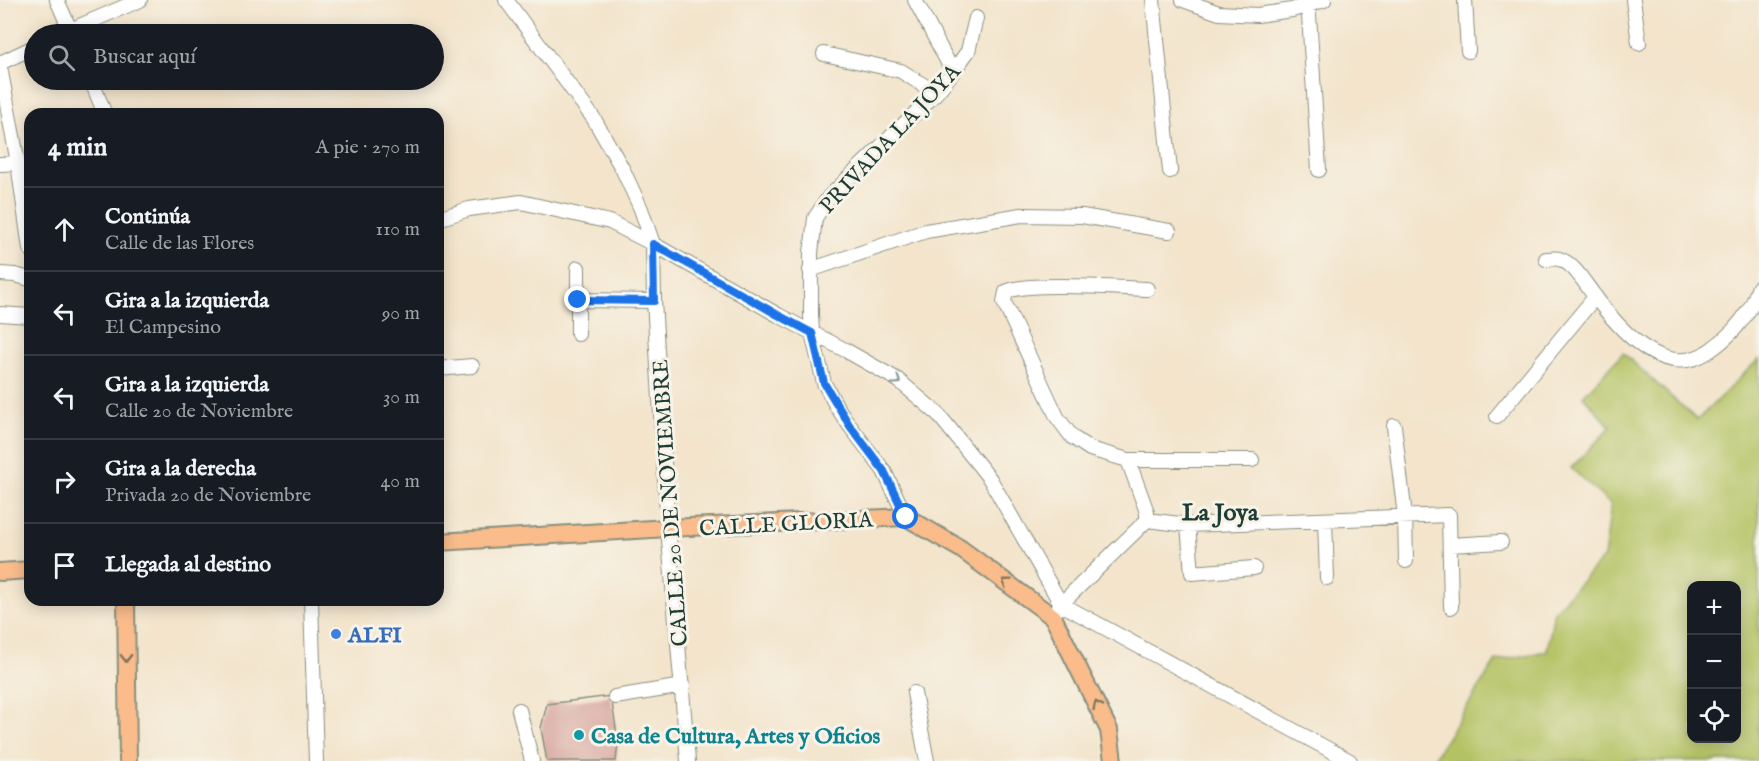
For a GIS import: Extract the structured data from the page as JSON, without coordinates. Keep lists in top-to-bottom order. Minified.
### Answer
{"streets":{"main road":["CALLE GLORIA"],"street":["PRIVADA LA JOYA","CALLE 20 DE NOVIEMBRE"]},"crossings":[["PRIVADA LA JOYA","CALLE GLORIA"],["CALLE 20 DE NOVIEMBRE","CALLE GLORIA"]],"districts":["La Joya"],"places":["ALFI","Casa de Cultura, Artes y Oficios"],"page":{"search":"Buscar aquí","heading":["4 min","A pie · 270 m"],"list":[["Continúa","Calle de las Flores","110 m"],["Gira a la izquierda","El Campesino","90 m"],["Gira a la izquierda","Calle 20 de Noviembre","30 m"],["Gira a la derecha","Privada 20 de Noviembre","40 m"],"Llegada al destino"],"map_buttons":["+","−"]}}
